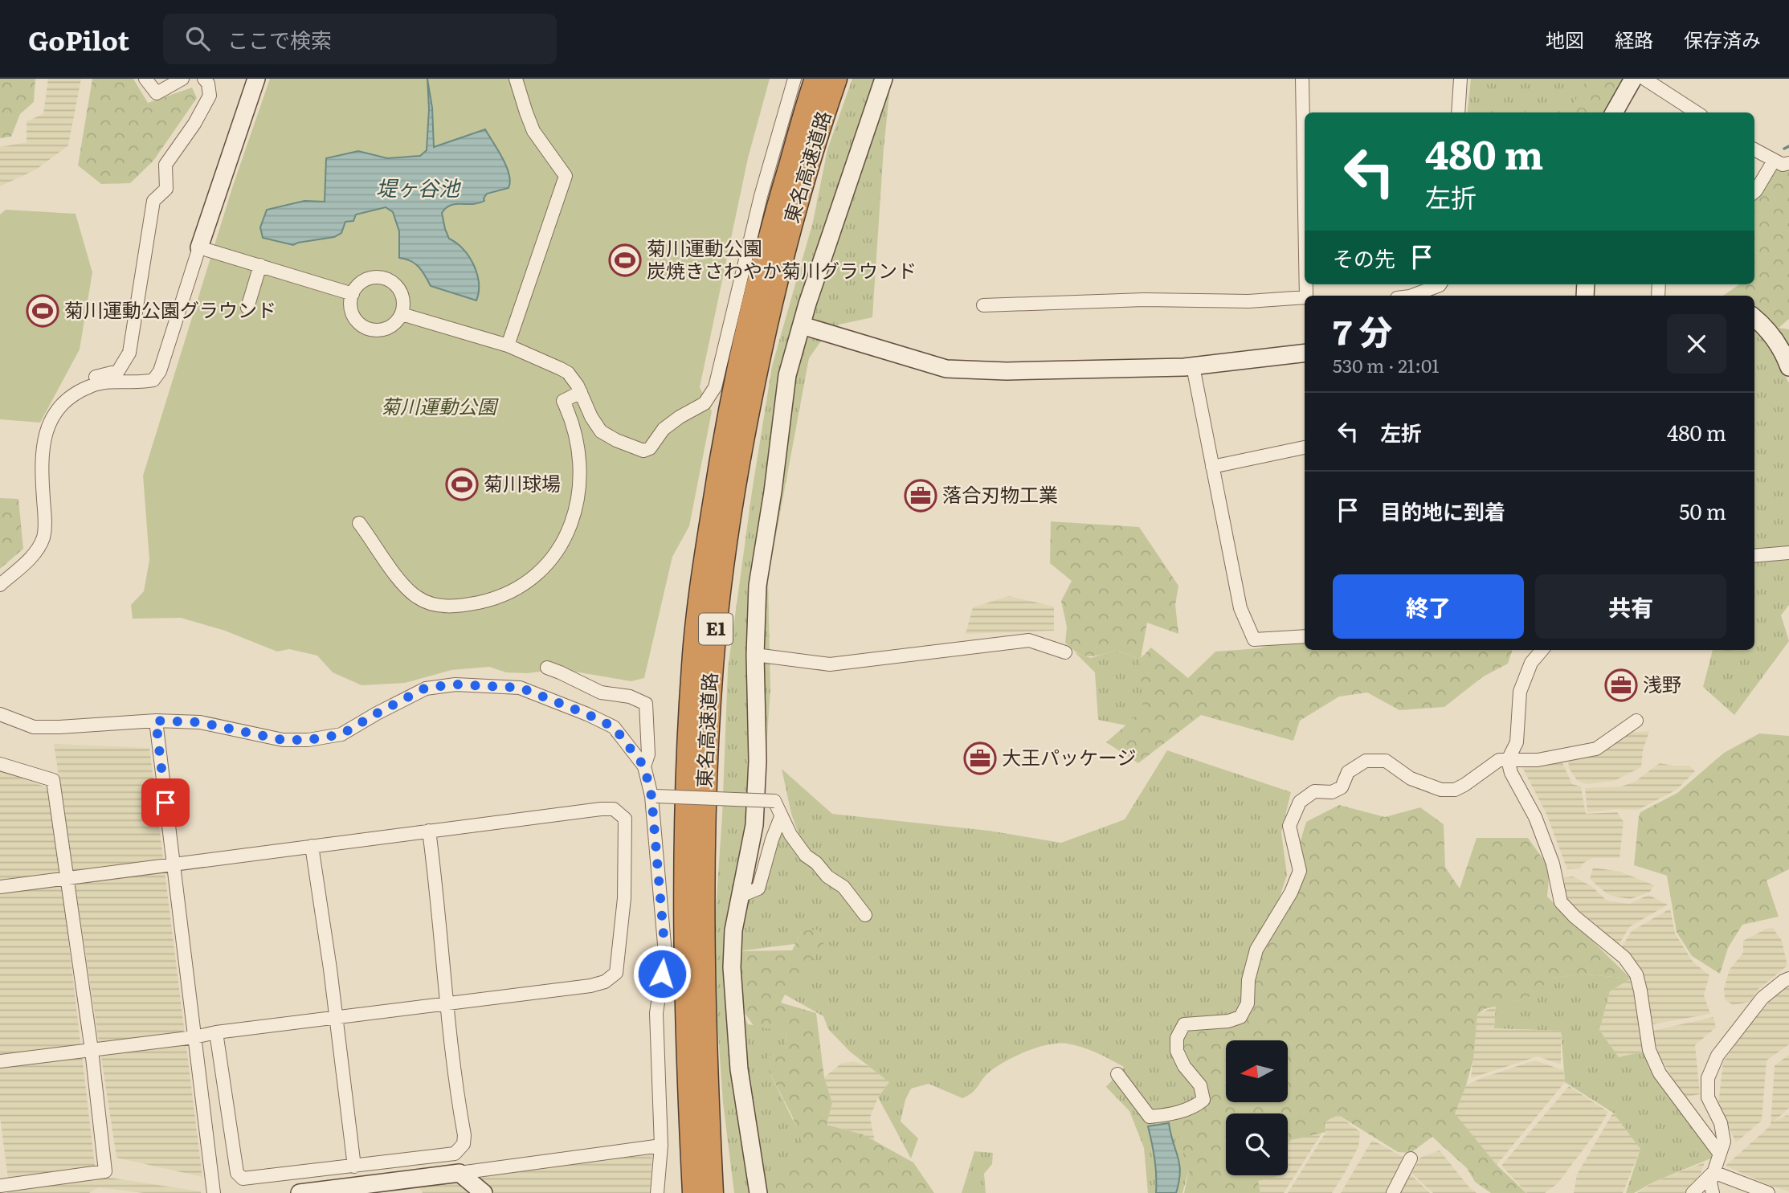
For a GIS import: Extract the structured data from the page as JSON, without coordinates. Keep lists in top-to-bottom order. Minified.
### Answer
{"streets":{"highway":["東名高速道路","E1"]},"water":["堤ヶ谷池"],"parks":["菊川運動公園"],"places":{"sports":["菊川運動公園 炭焼きさわやか菊川グラウンド","菊川運動公園グラウンド","菊川球場"],"office":["落合刃物工業","浅野","大王パッケージ"]},"north":"left","page":{"header":"GoPilot","search":"ここで検索","nav":["地図","経路","保存済み"],"turn":["480 m","左折"],"then":"その先","heading":["7 分","530 m · 21:01"],"list":[{"name":"左折","value":"480 m"},{"name":"目的地に到着","value":"50 m"}],"buttons":["終了","共有"]}}
